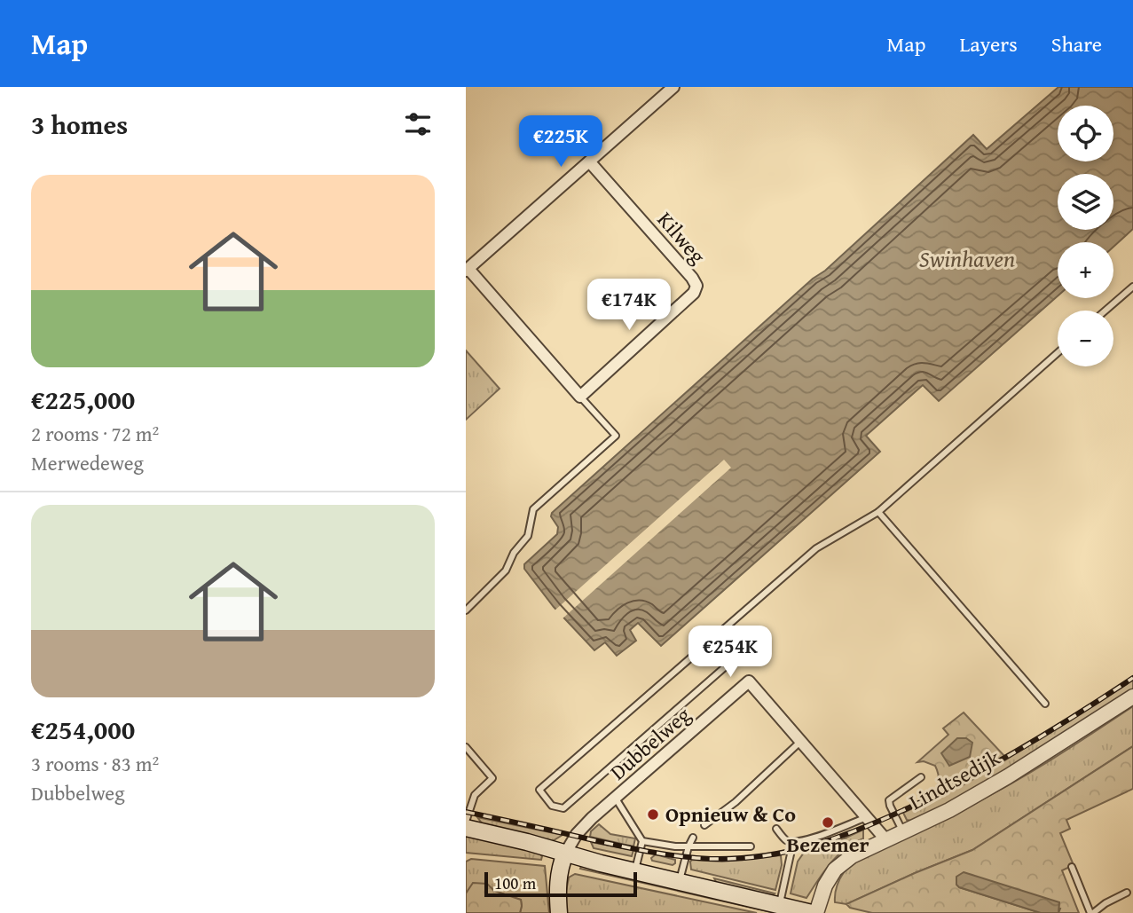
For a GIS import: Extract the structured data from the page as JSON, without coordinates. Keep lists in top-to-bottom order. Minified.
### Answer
{"streets":{"main road":["Lindtsedijk"],"street":["Kilweg","Dubbelweg"]},"crossings":[["Dubbelweg","Lindtsedijk"]],"water":["Swinhaven"],"places":["Opnieuw & Co","Bezemer"],"scale_bar":"100 m","page":{"header":"Map","nav":["Map","Layers","Share"],"heading":"3 homes","map_buttons":["+","−"],"price":["€225K","€174K","€254K"],"list":[{"name":"€225,000","note":"2 rooms · 72 m² · Merwedeweg"},{"name":"€254,000","note":"3 rooms · 83 m² · Dubbelweg"}],"scale":"100 m"}}
